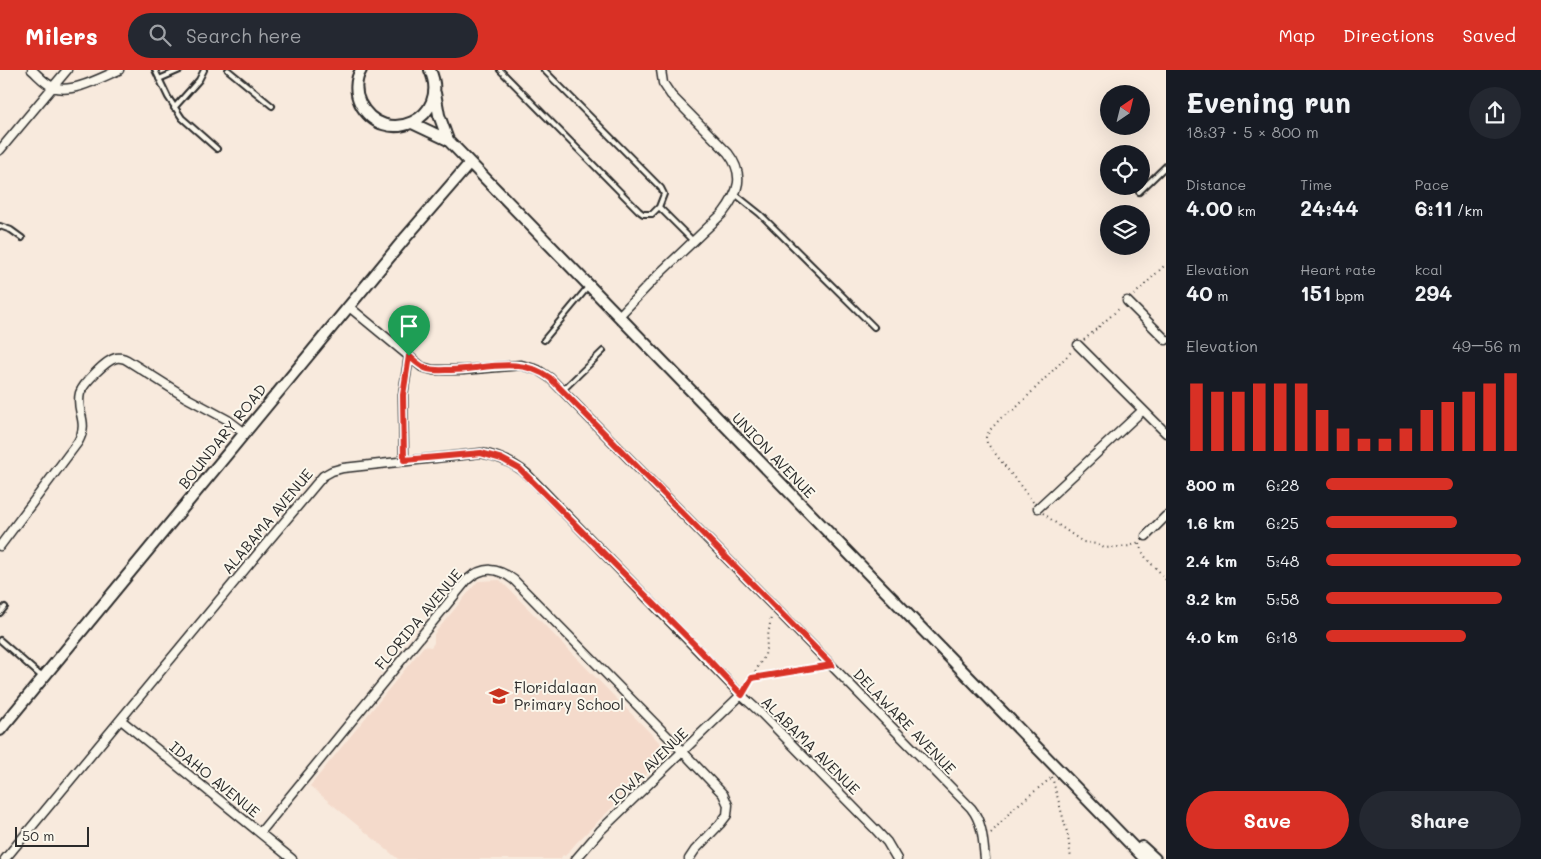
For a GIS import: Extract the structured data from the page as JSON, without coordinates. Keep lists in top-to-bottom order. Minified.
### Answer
{"streets":{"street":["BOUNDARY ROAD","UNION AVENUE","ALABAMA AVENUE","FLORIDA AVENUE","DELAWARE AVENUE","IOWA AVENUE","IDAHO AVENUE"]},"crossings":[["BOUNDARY ROAD","UNION AVENUE"],["BOUNDARY ROAD","DELAWARE AVENUE"],["ALABAMA AVENUE","IOWA AVENUE"],["ALABAMA AVENUE","IDAHO AVENUE"],["FLORIDA AVENUE","IOWA AVENUE"],["FLORIDA AVENUE","IDAHO AVENUE"]],"places":{"school or university":["Floridalaan Primary School"]},"scale_bar":"50 m","north":"top right","page":{"header":"Milers","search":"Search here","nav":["Map","Directions","Saved"],"heading":["Evening run","18:37 · 5 × 800 m"],"stats":[["Distance","4.00 km"],["Time","24:44"],["Pace","6:11 /km"],["Elevation","40 m"],["Heart rate","151 bpm"],["kcal","294"]],"chart":["Elevation","49–56 m"],"list":[{"name":"800 m","note":"6:28"},{"name":"1.6 km","note":"6:25"},{"name":"2.4 km","note":"5:48"},{"name":"3.2 km","note":"5:58"},{"name":"4.0 km","note":"6:18"}],"buttons":["Save","Share"],"scale":"50 m"}}
